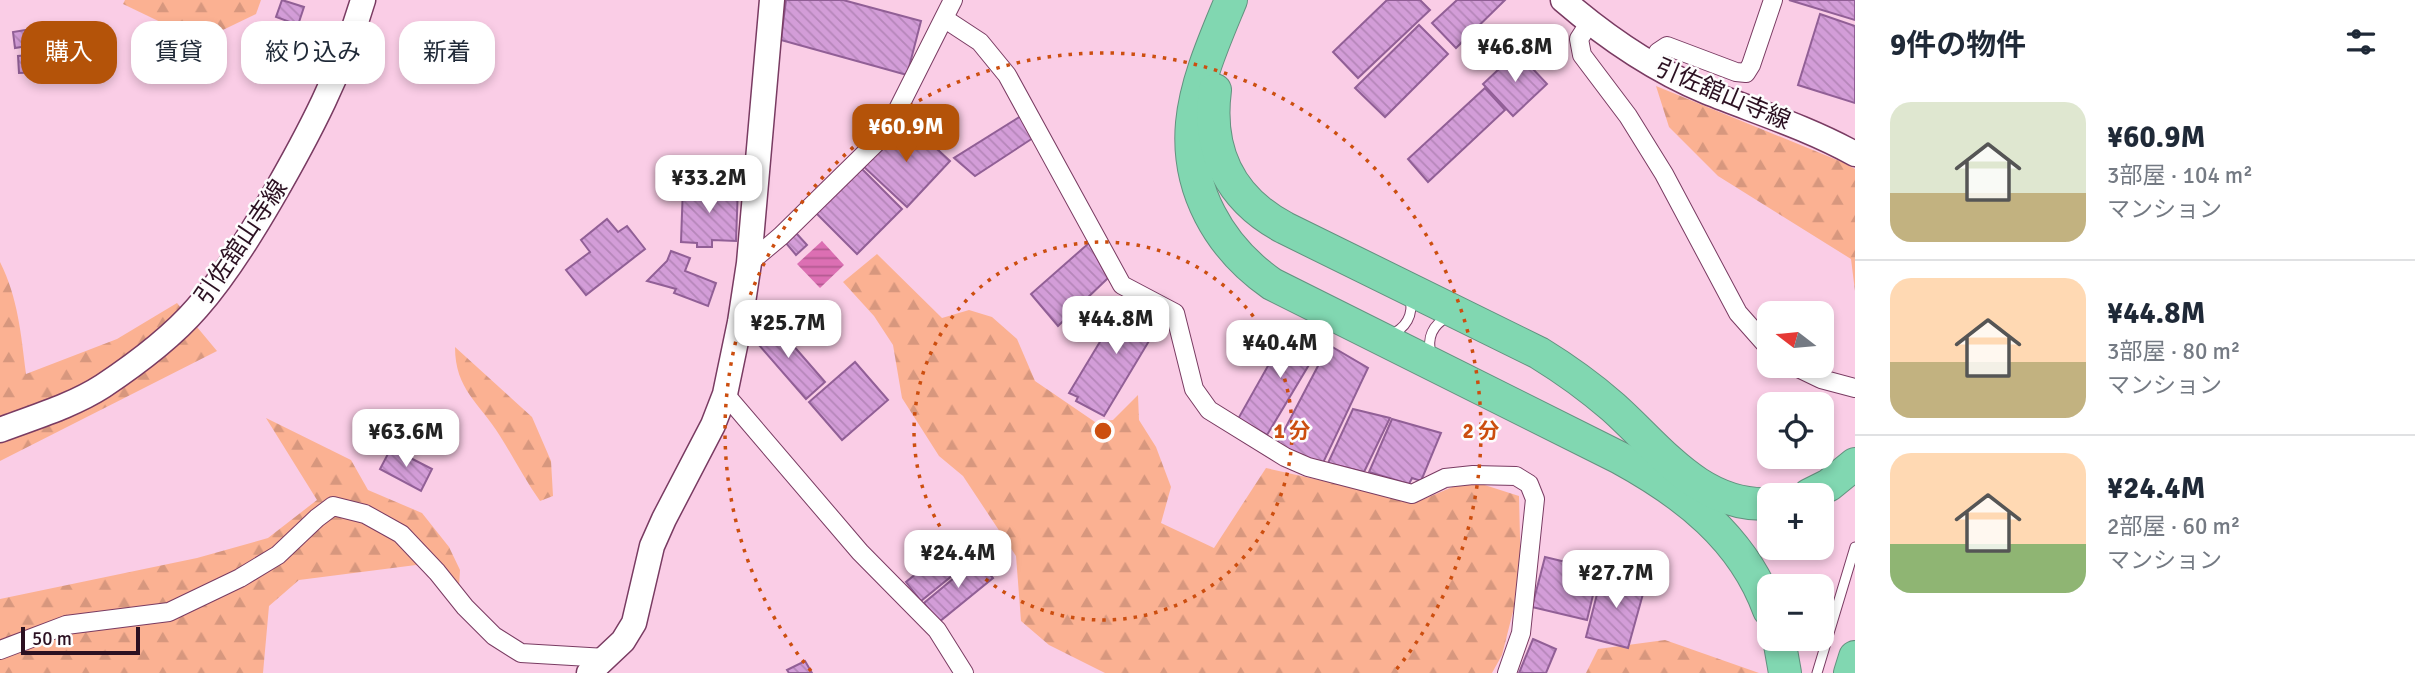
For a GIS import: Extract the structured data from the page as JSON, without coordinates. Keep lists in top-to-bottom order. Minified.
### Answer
{"streets":{"main road":["引佐舘山寺線"]},"scale_bar":"50 m","north":"left","page":{"heading":"9件の物件","chip":["購入","賃貸","絞り込み","新着"],"price":["¥46.8M","¥60.9M","¥33.2M","¥44.8M","¥25.7M","¥40.4M","¥63.6M","¥24.4M","¥27.7M"],"list":[{"name":"¥60.9M","note":"3部屋 · 104 m² · マンション"},{"name":"¥44.8M","note":"3部屋 · 80 m² · マンション"},{"name":"¥24.4M","note":"2部屋 · 60 m² · マンション"}],"map_buttons":["+","−"],"scale":"50 m"},"rings":["1 分","2 分"]}
